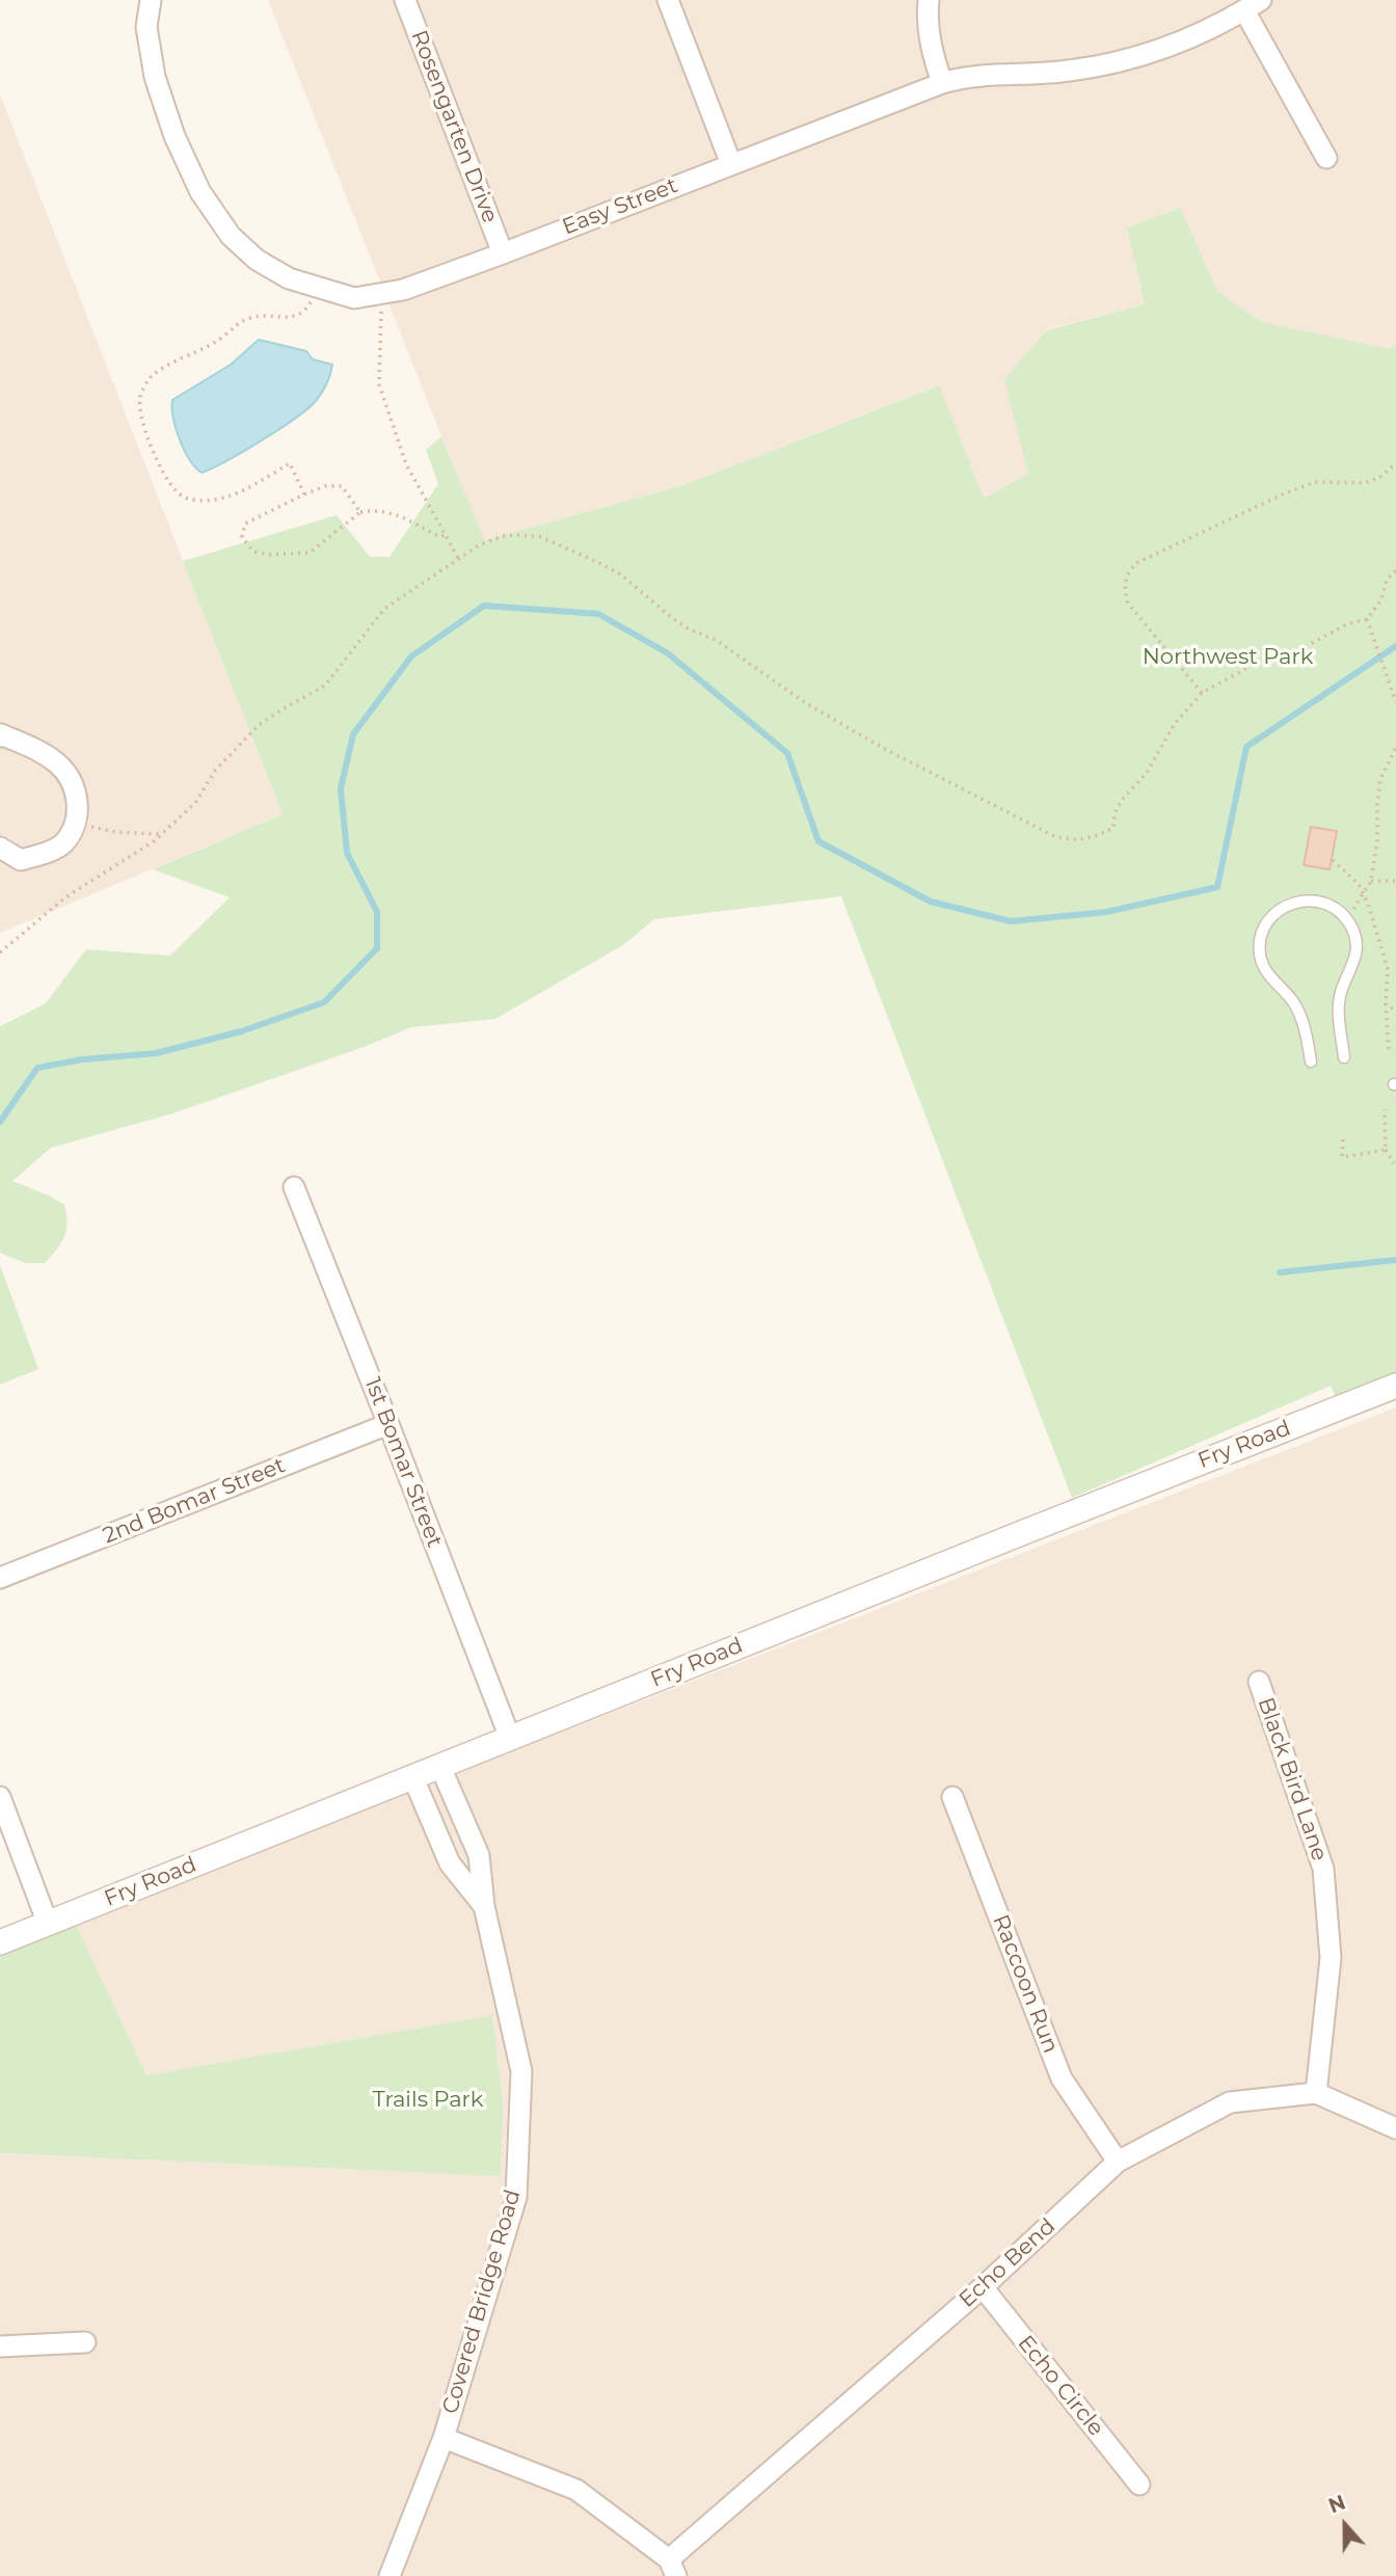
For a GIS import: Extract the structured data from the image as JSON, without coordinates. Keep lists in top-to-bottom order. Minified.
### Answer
{"streets":{"street":["Rosengarten Drive","Easy Street","Fry Road","1st Bomar Street","2nd Bomar Street","Black Bird Lane","Raccoon Run","Echo Bend","Covered Bridge Road","Echo Circle"]},"crossings":[["Rosengarten Drive","Easy Street"],["Fry Road","1st Bomar Street"],["Fry Road","Covered Bridge Road"],["1st Bomar Street","2nd Bomar Street"],["Black Bird Lane","Echo Bend"],["Raccoon Run","Echo Bend"],["Echo Bend","Echo Circle"]],"parks":["Northwest Park","Trails Park"],"north":"top"}
